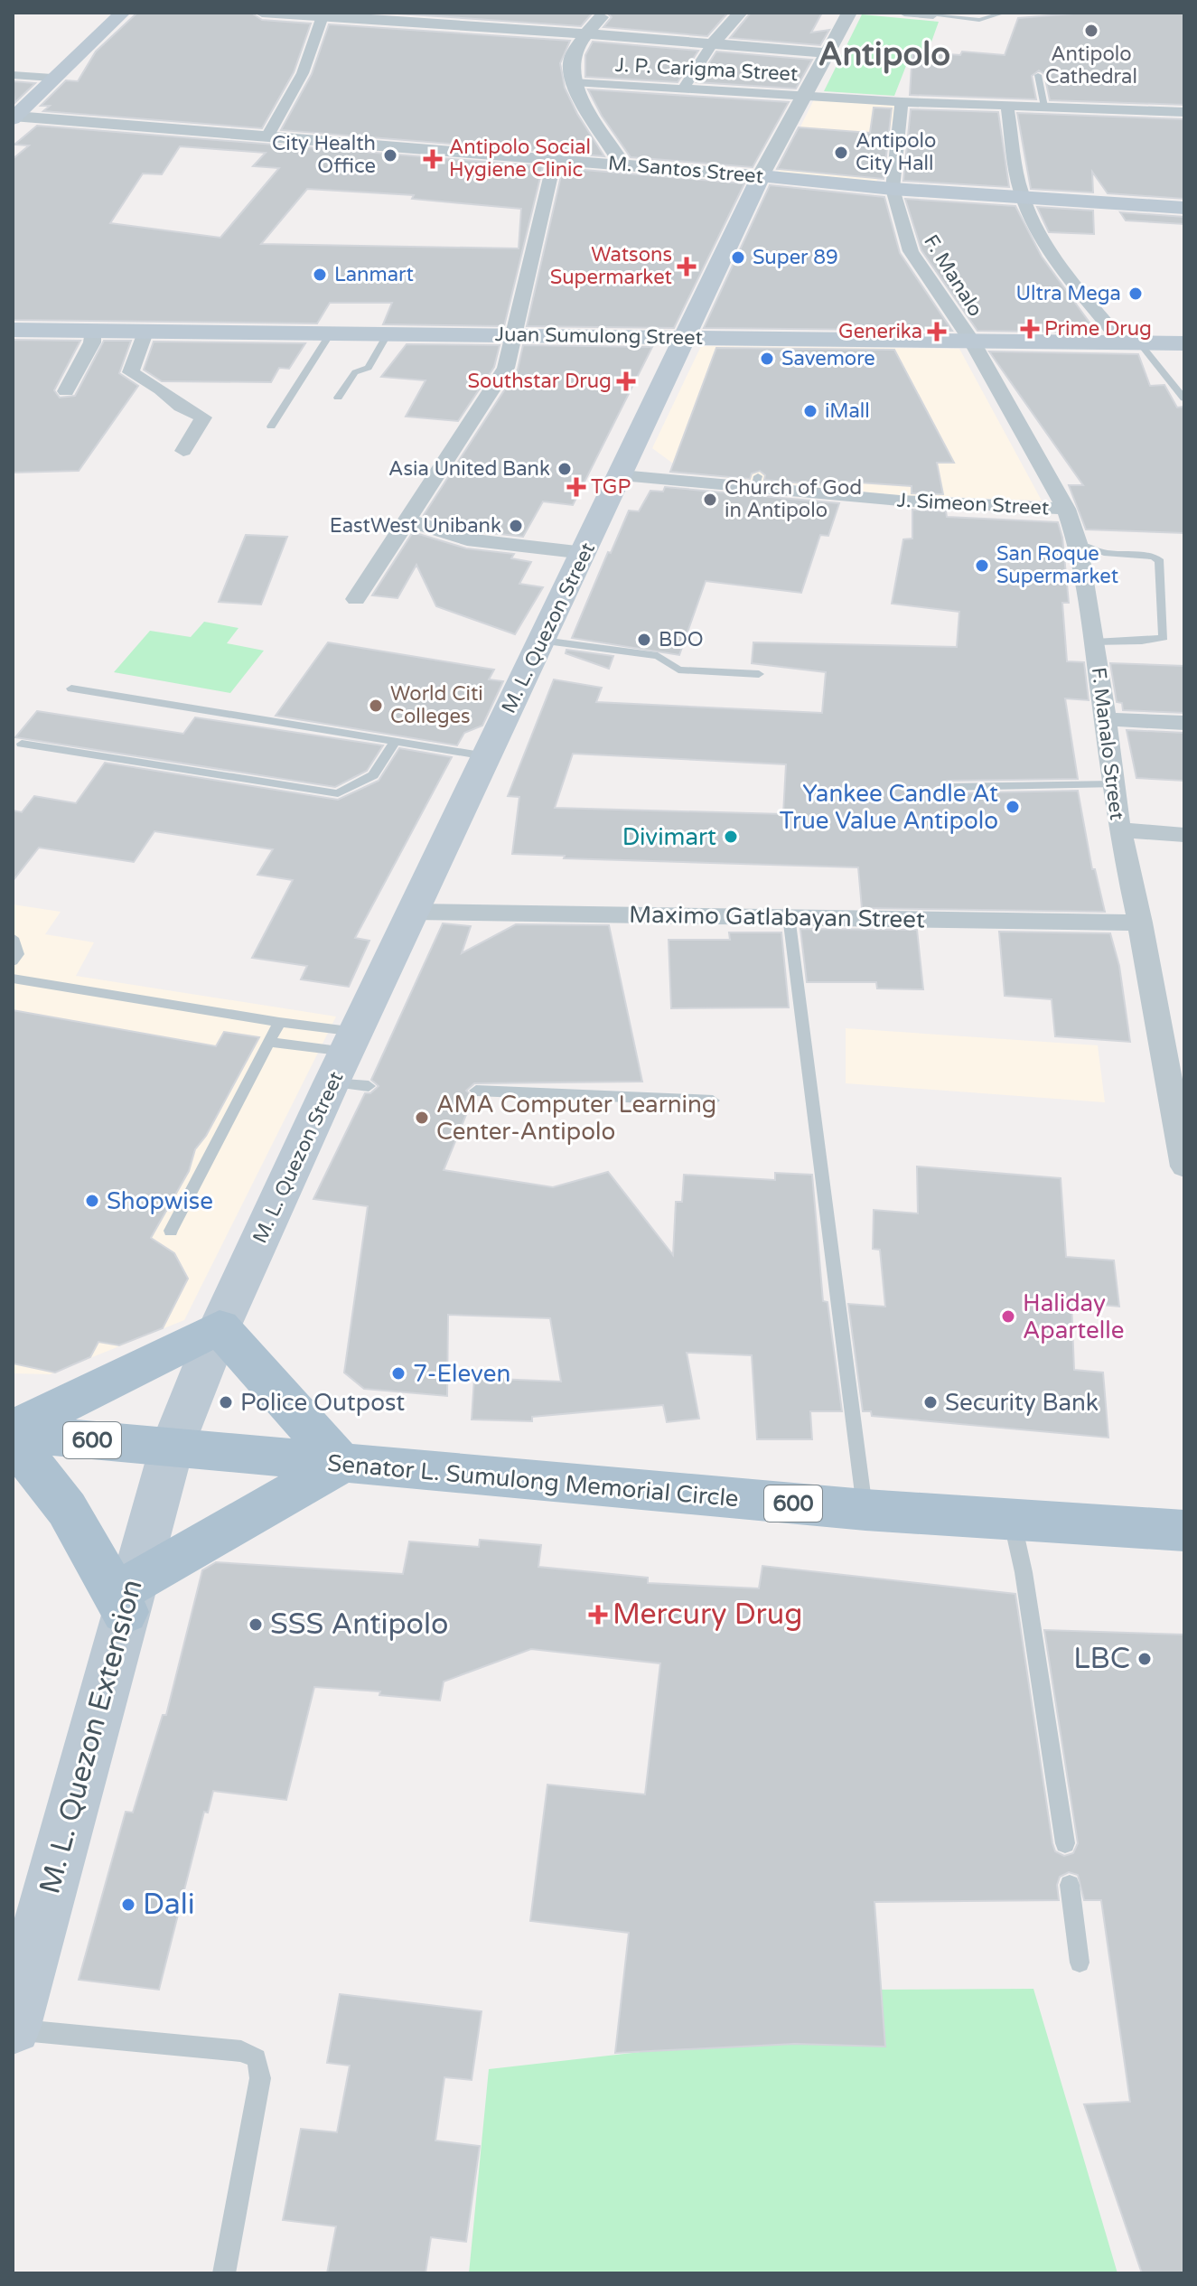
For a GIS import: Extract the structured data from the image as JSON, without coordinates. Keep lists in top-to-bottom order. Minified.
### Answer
{"streets":{"main road":["M. Santos Street","Juan Sumulong Street","M. L. Quezon Street","600","Senator L. Sumulong Memorial Circle","M. L. Quezon Extension"],"street":["J. P. Carigma Street","F. Manalo","J. Simeon Street","F. Manalo Street","Maximo Gatlabayan Street"]},"crossings":[["J. P. Carigma Street","F. Manalo"],["J. P. Carigma Street","M. L. Quezon Street"],["M. Santos Street","F. Manalo"],["M. Santos Street","M. L. Quezon Street"],["F. Manalo","Juan Sumulong Street"],["F. Manalo","F. Manalo Street"],["Juan Sumulong Street","M. L. Quezon Street"],["Juan Sumulong Street","F. Manalo Street"],["J. Simeon Street","M. L. Quezon Street"],["J. Simeon Street","F. Manalo Street"],["M. L. Quezon Street","Maximo Gatlabayan Street"],["M. L. Quezon Street","Senator L. Sumulong Memorial Circle"],["M. L. Quezon Street","M. L. Quezon Extension"],["F. Manalo Street","Maximo Gatlabayan Street"],["Senator L. Sumulong Memorial Circle","M. L. Quezon Extension"]],"districts":["Antipolo"],"places":{"other":["Antipolo Cathedral","Antipolo City Hall","City Health Office","Super 89","Lanmart","Ultra Mega","Savemore","iMall","Asia United Bank","Church of God in Antipolo","EastWest Unibank","San Roque Supermarket","BDO","World Citi Colleges","Yankee Candle At True Value Antipolo","Divimart","AMA Computer Learning Center-Antipolo","Shopwise","Haliday Apartelle","7-Eleven","Police Outpost","Security Bank","SSS Antipolo","LBC","Dali"],"health":["Antipolo Social Hygiene Clinic","Watsons Supermarket","Prime Drug","Generika","Southstar Drug","TGP","Mercury Drug"]}}
